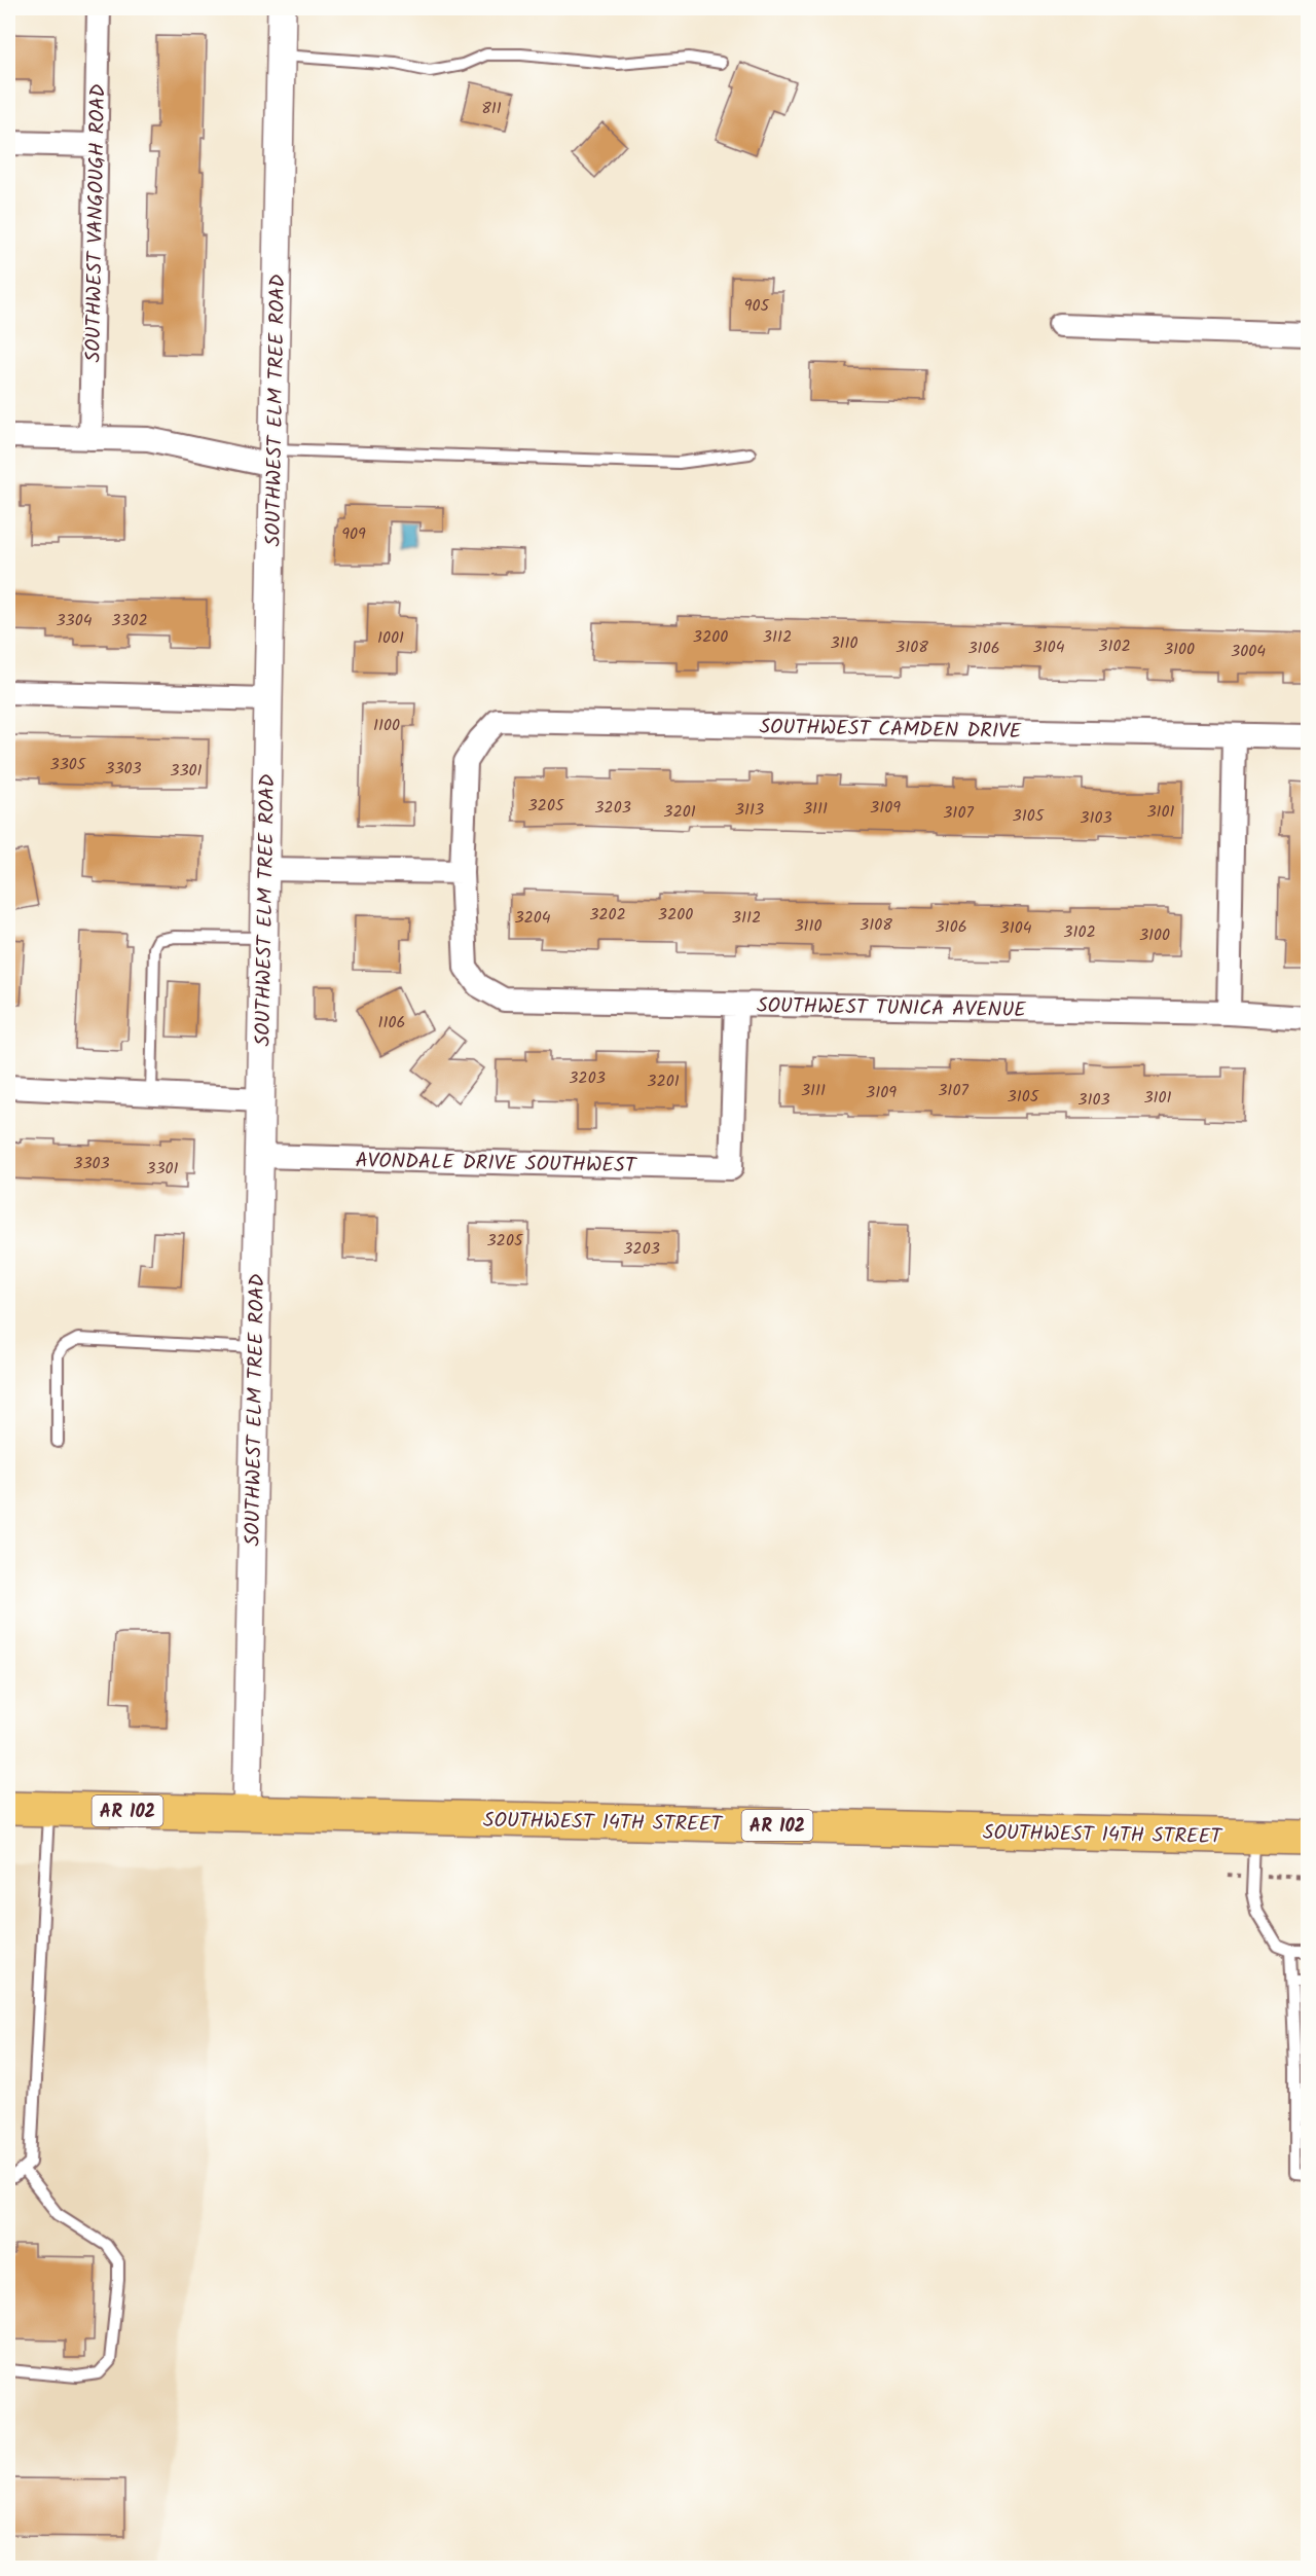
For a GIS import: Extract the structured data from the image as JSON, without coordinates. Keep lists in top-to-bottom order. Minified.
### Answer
{"streets":{"main road":["AR 102","SOUTHWEST 14TH STREET"],"street":["SOUTHWEST VANGOUGH ROAD","SOUTHWEST ELM TREE ROAD","SOUTHWEST CAMDEN DRIVE","SOUTHWEST TUNICA AVENUE","AVONDALE DRIVE SOUTHWEST"]},"crossings":[["SOUTHWEST ELM TREE ROAD","AVONDALE DRIVE SOUTHWEST"],["SOUTHWEST ELM TREE ROAD","SOUTHWEST 14TH STREET"],["SOUTHWEST CAMDEN DRIVE","SOUTHWEST TUNICA AVENUE"],["SOUTHWEST TUNICA AVENUE","AVONDALE DRIVE SOUTHWEST"]],"house_numbers":["811","905","909","3304","3302","3200","3112","1001","3110","3102","3108","3104","3106","3100","3004","1100","3305","3303","3301","3205","3203","3109","3111","3113","3201","3101","3107","3105","3103","3202","3200","3204","3112","3108","3110","3106","3104","3102","3100","1106","3203","3201","3111","3107","3109","3105","3101","3103","3303","3301","3205","3203"]}
